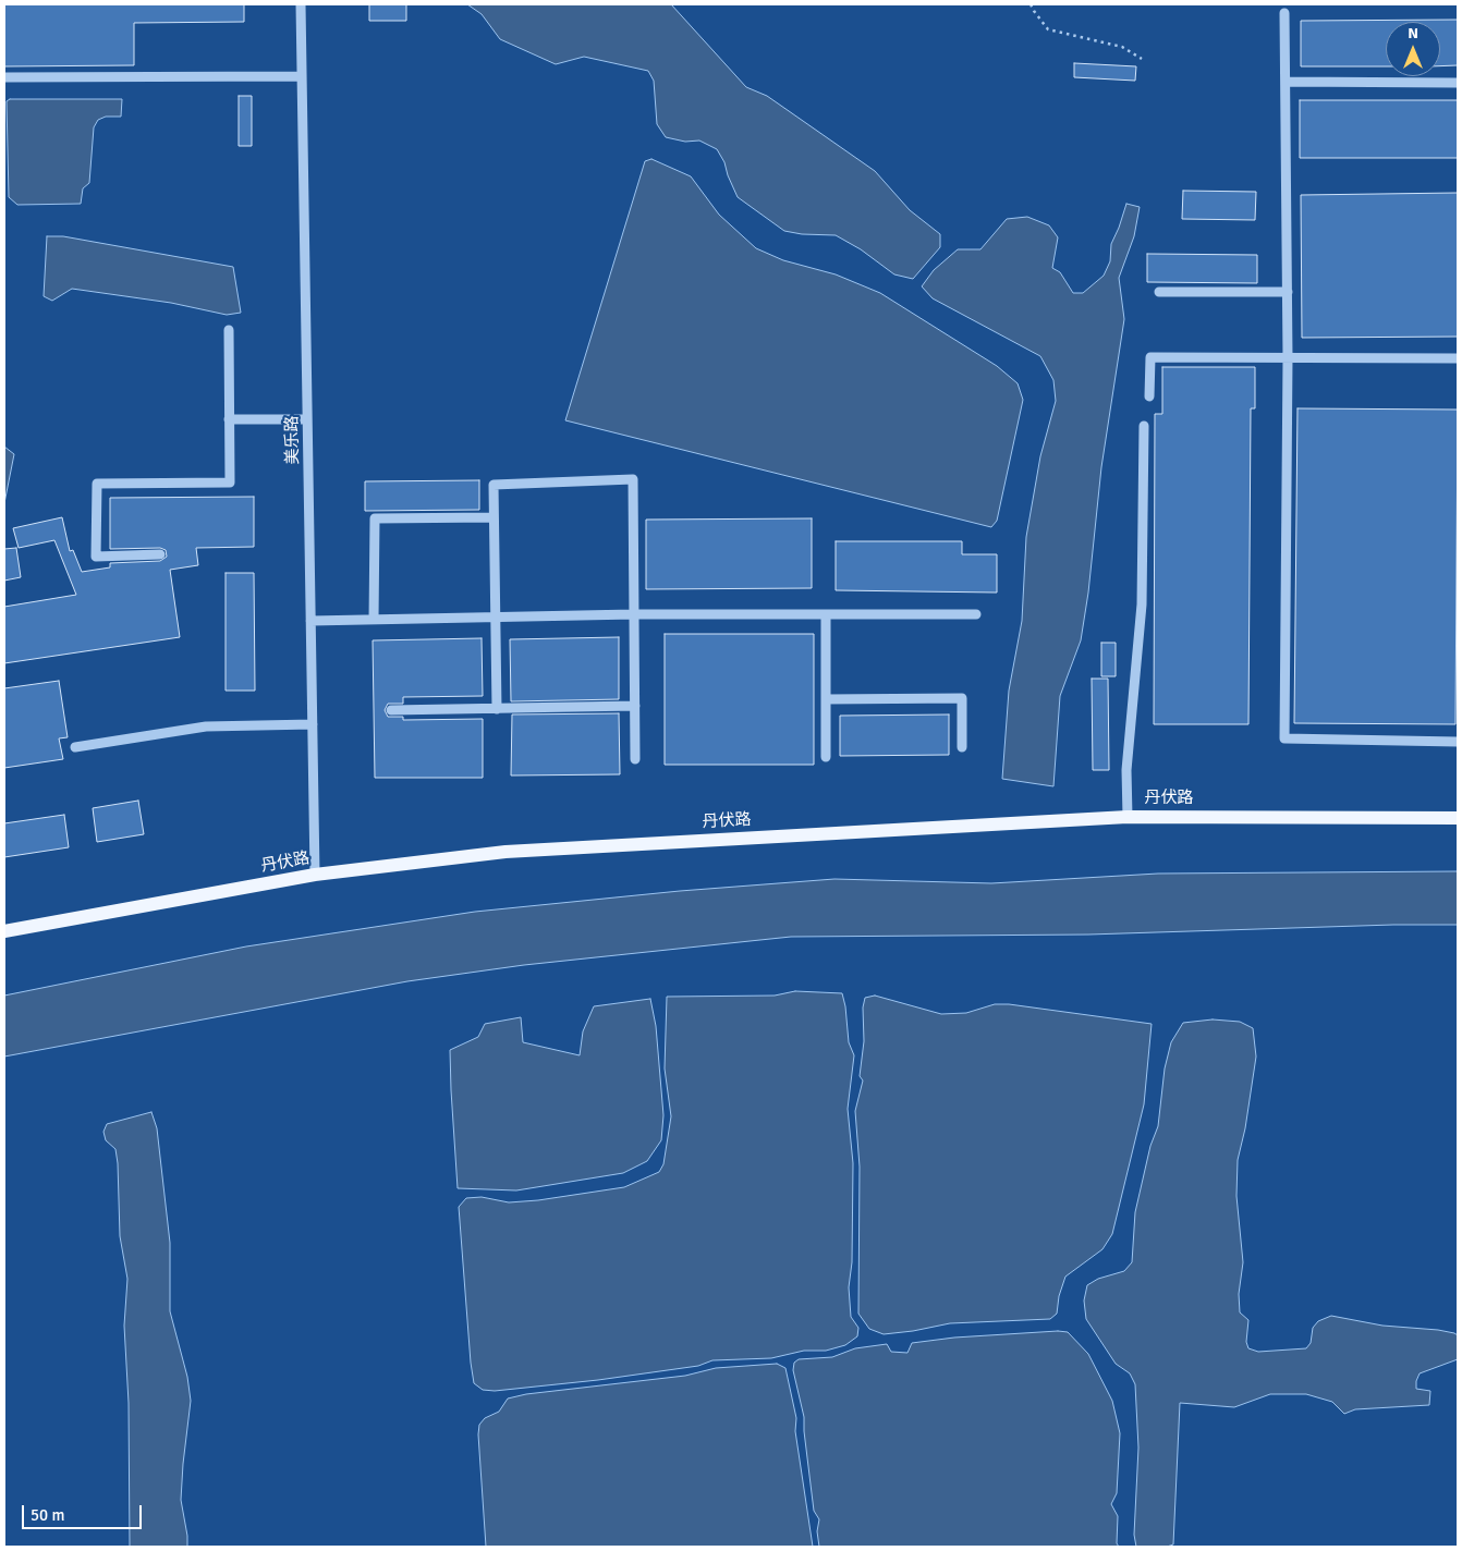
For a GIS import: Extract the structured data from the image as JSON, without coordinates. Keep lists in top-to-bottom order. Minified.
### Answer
{"streets":{"main road":["丹伏路"],"street":["美乐路"]},"crossings":[["美乐路","丹伏路"]],"scale_bar":"50 m","north":"top"}
